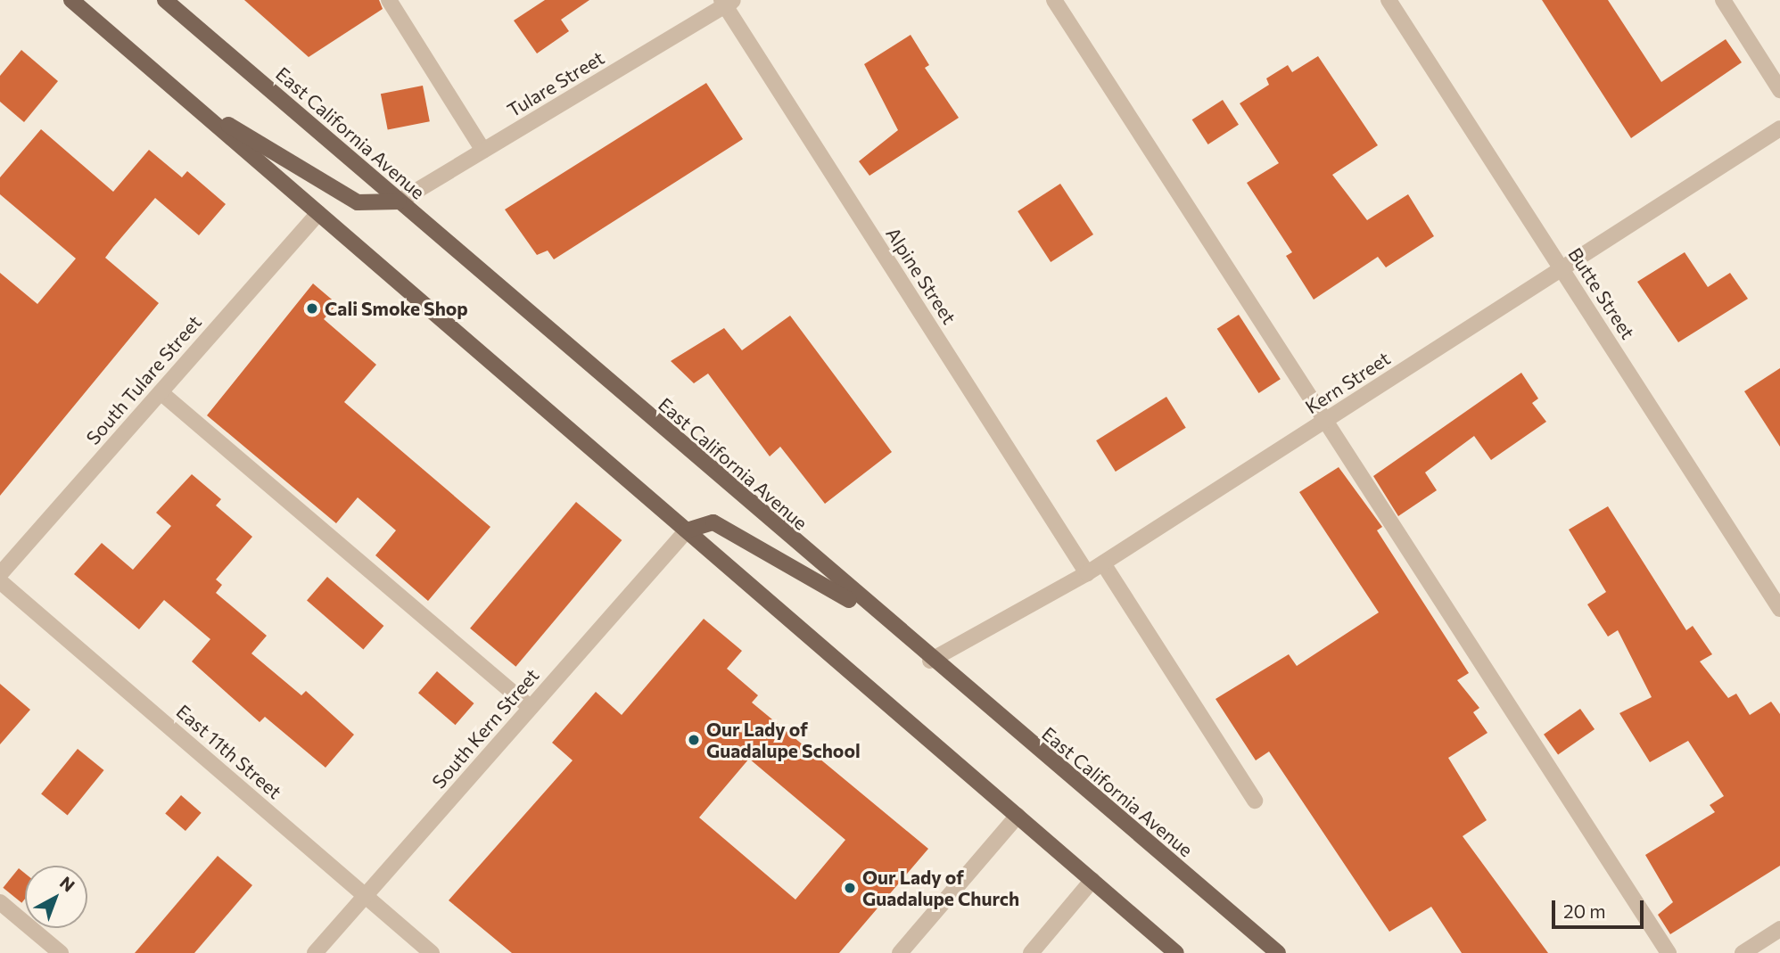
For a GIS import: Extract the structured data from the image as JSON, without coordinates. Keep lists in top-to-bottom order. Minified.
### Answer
{"streets":{"main road":["East California Avenue"],"street":["Tulare Street","Alpine Street","Butte Street","South Tulare Street","Kern Street","South Kern Street","East 11th Street"]},"crossings":[["Tulare Street","East California Avenue"],["Tulare Street","Alpine Street"],["East California Avenue","Kern Street"],["Alpine Street","Kern Street"],["Butte Street","Kern Street"],["South Kern Street","East 11th Street"]],"places":["Cali Smoke Shop","Our Lady of Guadalupe School","Our Lady of Guadalupe Church"],"scale_bar":"20 m","north":"top right"}
